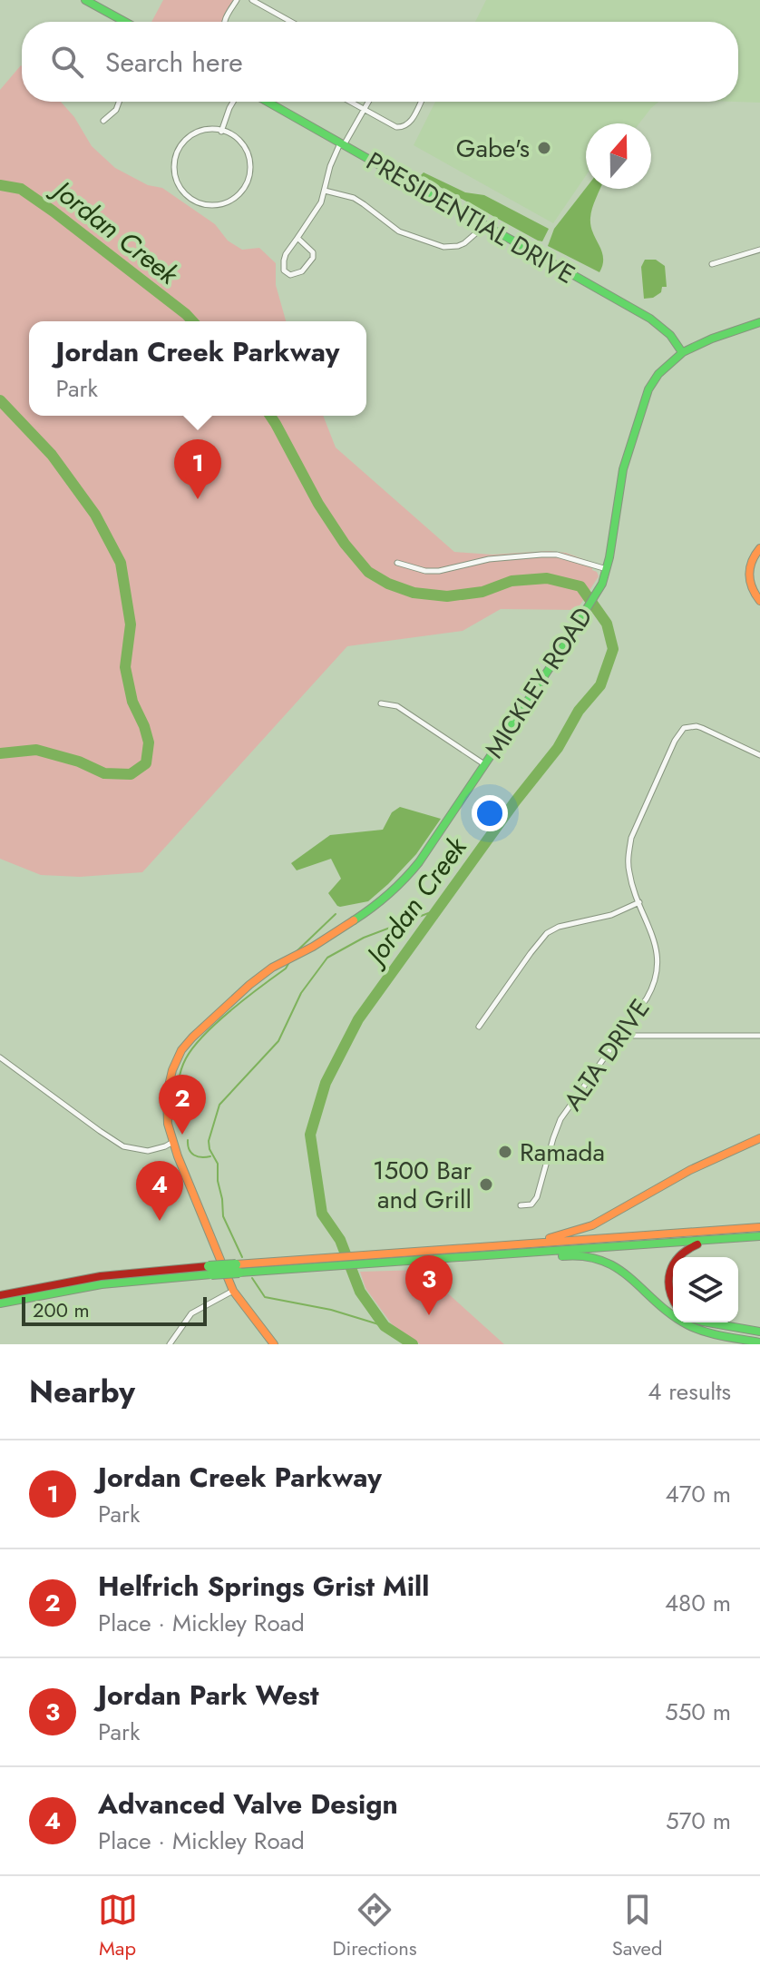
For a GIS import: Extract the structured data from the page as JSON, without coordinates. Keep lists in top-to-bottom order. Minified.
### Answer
{"streets":{"main road":["PRESIDENTIAL DRIVE","MICKLEY ROAD"],"street":["ALTA DRIVE"]},"crossings":[["PRESIDENTIAL DRIVE","MICKLEY ROAD"]],"water":["Jordan Creek"],"places":["Gabe's","Ramada","1500 Bar and Grill"],"scale_bar":"200 m","north":"top","page":{"search":"Search here","popup":["Jordan Creek Parkway","Park"],"pins":["1","2","4","3"],"scale":"200 m","heading":["Nearby","4 results"],"list":[{"mark":"1","name":"Jordan Creek Parkway","note":"Park","value":"470 m"},{"mark":"2","name":"Helfrich Springs Grist Mill","note":"Place · Mickley Road","value":"480 m"},{"mark":"3","name":"Jordan Park West","note":"Park","value":"550 m"},{"mark":"4","name":"Advanced Valve Design","note":"Place · Mickley Road","value":"570 m"}],"nav":["Map","Directions","Saved"]}}
